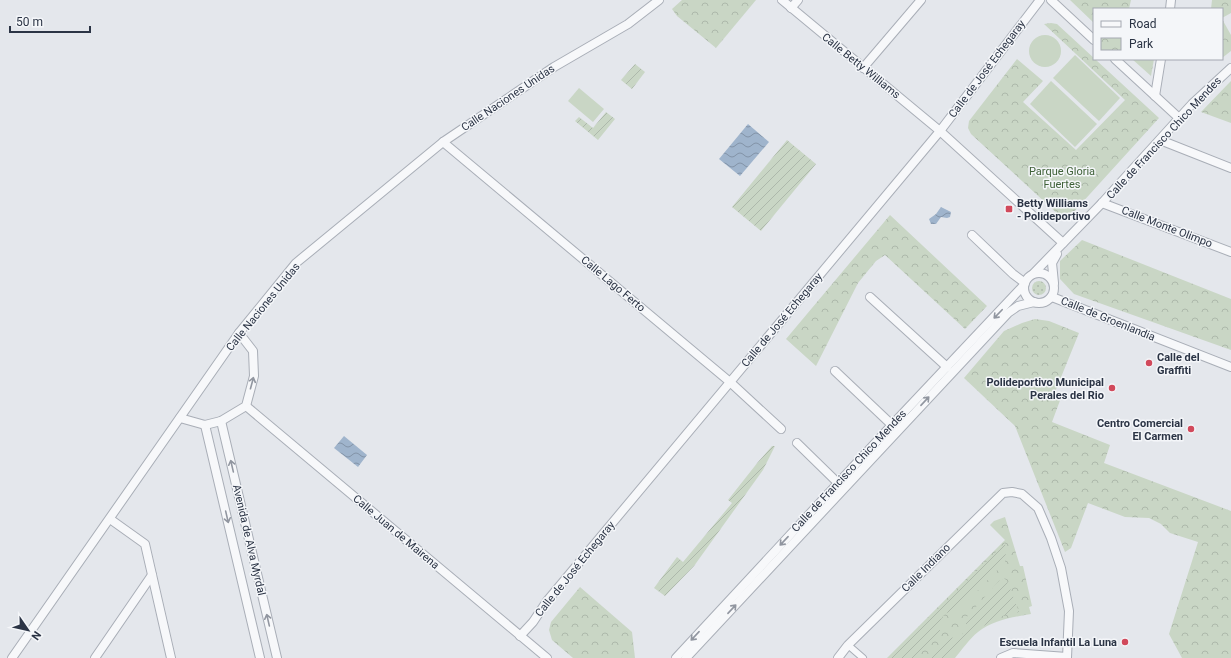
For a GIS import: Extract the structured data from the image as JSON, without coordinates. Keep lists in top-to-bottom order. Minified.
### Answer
{"streets":{"street":["Calle Betty Williams","Calle de José Echegaray","Calle Naciones Unidas","Calle de Francisco Chico Mendes","Calle Monte Olimpo","Calle Lago Ferto","Calle de Groenlandia","Calle Juan de Mairena","Avenida de Alva Myrdal","Calle Indiano"]},"crossings":[["Calle Betty Williams","Calle de José Echegaray"],["Calle Betty Williams","Calle de Francisco Chico Mendes"],["Calle de José Echegaray","Calle Lago Ferto"],["Calle de José Echegaray","Calle Juan de Mairena"],["Calle Naciones Unidas","Calle Lago Ferto"],["Calle de Francisco Chico Mendes","Calle Monte Olimpo"],["Calle de Francisco Chico Mendes","Calle de Groenlandia"]],"parks":["Parque Gloria Fuertes"],"places":{"transit":["Betty Williams - Polideportivo"],"other":["Calle del Graffiti","Polideportivo Municipal Perales del Rio","Centro Comercial El Carmen","Escuela Infantil La Luna"]},"legend":["Road","Park"],"scale_bar":"50 m","north":"bottom right"}
